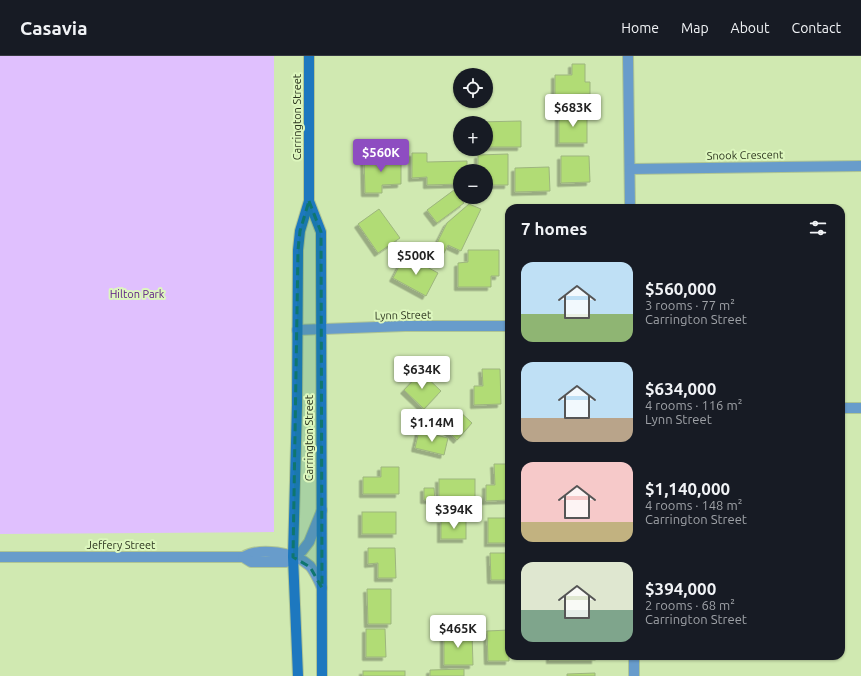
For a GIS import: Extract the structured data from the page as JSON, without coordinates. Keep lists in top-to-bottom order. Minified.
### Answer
{"streets":{"main road":["Carrington Street"],"street":["Snook Crescent","Lynn Street","Jeffery Street"]},"crossings":[["Carrington Street","Lynn Street"],["Carrington Street","Jeffery Street"]],"parks":["Hilton Park"],"page":{"header":"Casavia","nav":["Home","Map","About","Contact"],"map_buttons":["+","−"],"price":["$683K","$560K","$500K","$634K","$1.14M","$394K","$465K"],"heading":"7 homes","list":[{"name":"$560,000","note":"3 rooms · 77 m² · Carrington Street"},{"name":"$634,000","note":"4 rooms · 116 m² · Lynn Street"},{"name":"$1,140,000","note":"4 rooms · 148 m² · Carrington Street"},{"name":"$394,000","note":"2 rooms · 68 m² · Carrington Street"}]}}
